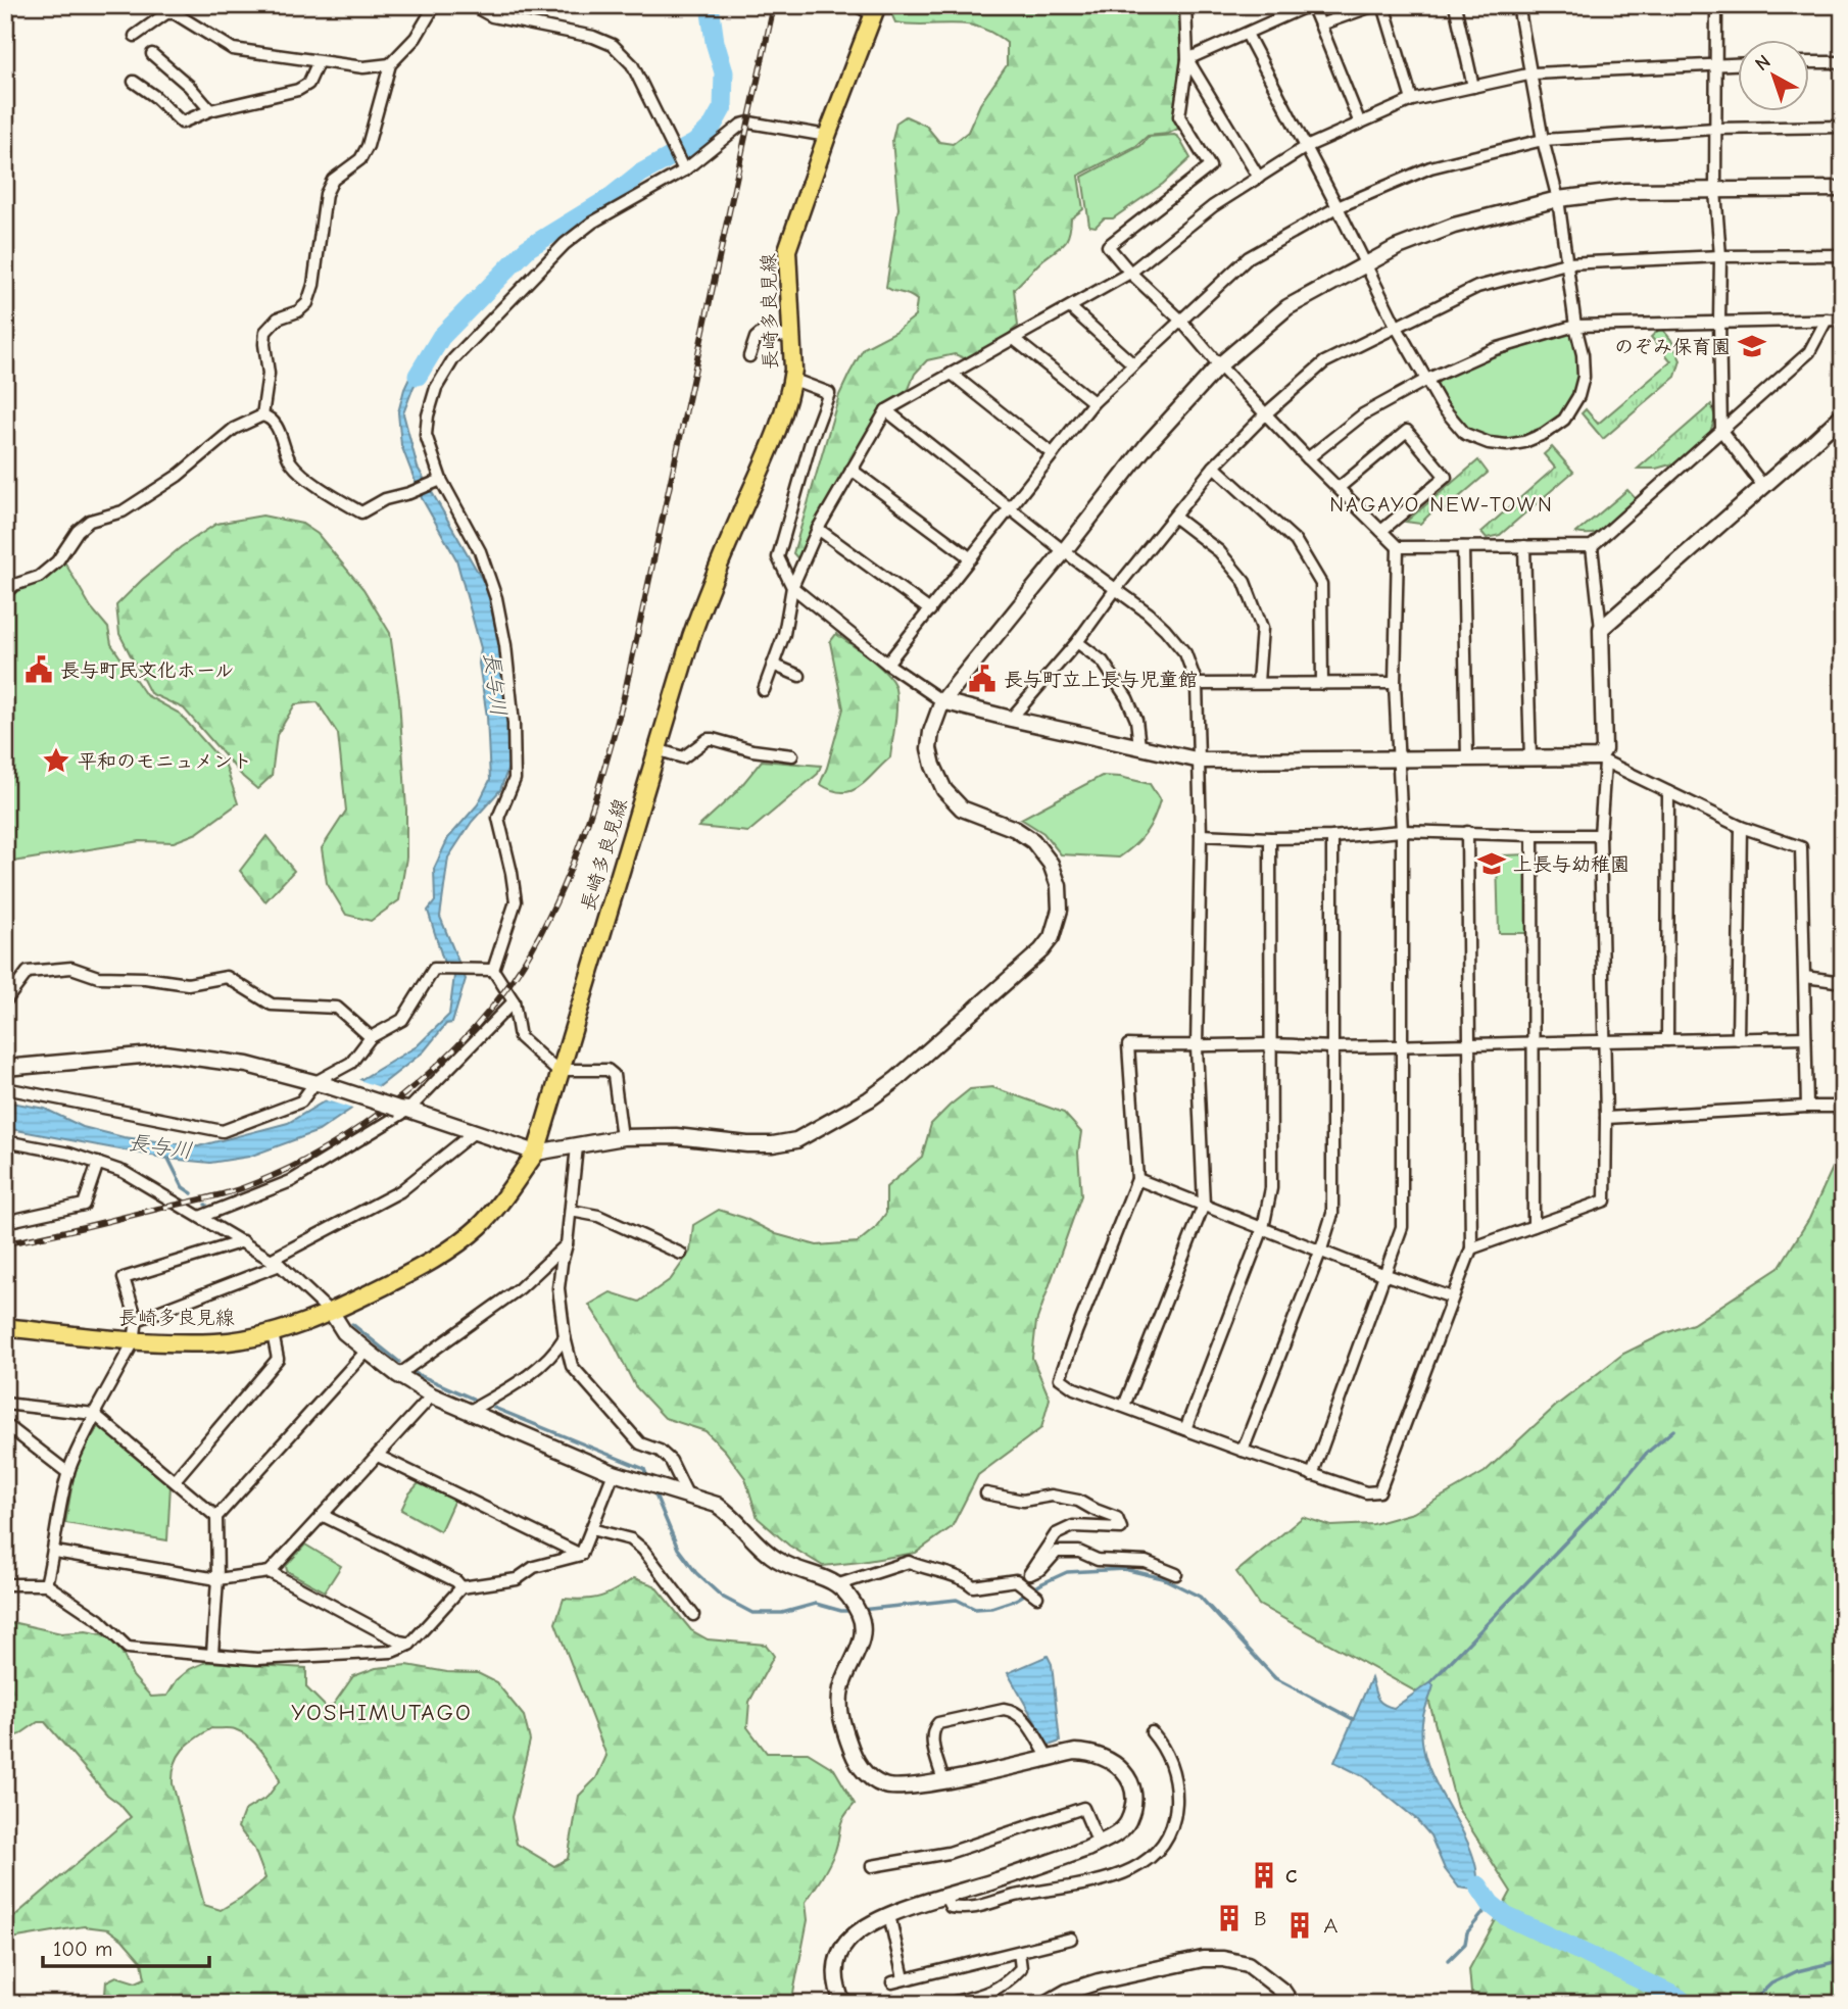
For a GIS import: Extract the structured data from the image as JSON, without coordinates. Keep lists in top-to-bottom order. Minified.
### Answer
{"streets":{"main road":["長崎多良見線"]},"districts":["NAGAYO NEW-TOWN","YOSHIMUTAGO"],"water":["長与川"],"places":{"school or university":["のぞみ保育園","上長与幼稚園"],"public building":["長与町民文化ホール","長与町立上長与児童館"],"place":["平和のモニュメント"],"building":["C","Ｂ","Ａ"]},"scale_bar":"100 m","north":"top left"}
